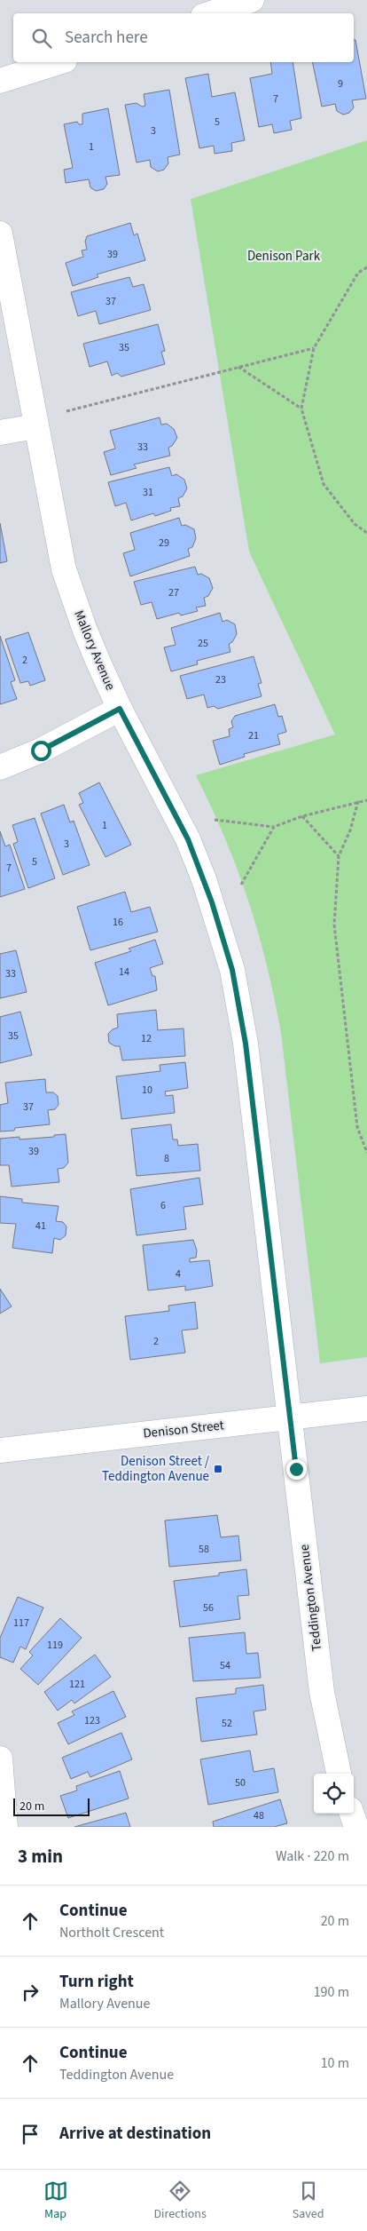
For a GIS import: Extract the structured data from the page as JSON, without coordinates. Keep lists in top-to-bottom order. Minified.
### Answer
{"streets":{"street":["Mallory Avenue","Denison Street","Teddington Avenue"]},"crossings":[["Mallory Avenue","Denison Street"],["Mallory Avenue","Teddington Avenue"],["Denison Street","Teddington Avenue"]],"parks":["Denison Park"],"places":{"transit":["Denison Street / Teddington Avenue"]},"house_numbers":["9","7","5","3","1","39","37","35","33","31","29","27","25","2","23","21","1","3","5","7","16","14","33","35","12","10","37","39","8","6","41","4","2","58","56","117","119","54","121","123","52","50","48"],"scale_bar":"20 m","page":{"search":"Search here","scale":"20 m","heading":["3 min","Walk · 220 m"],"list":[["Continue","Northolt Crescent","20 m"],["Turn right","Mallory Avenue","190 m"],["Continue","Teddington Avenue","10 m"],"Arrive at destination"],"nav":["Map","Directions","Saved"]}}
